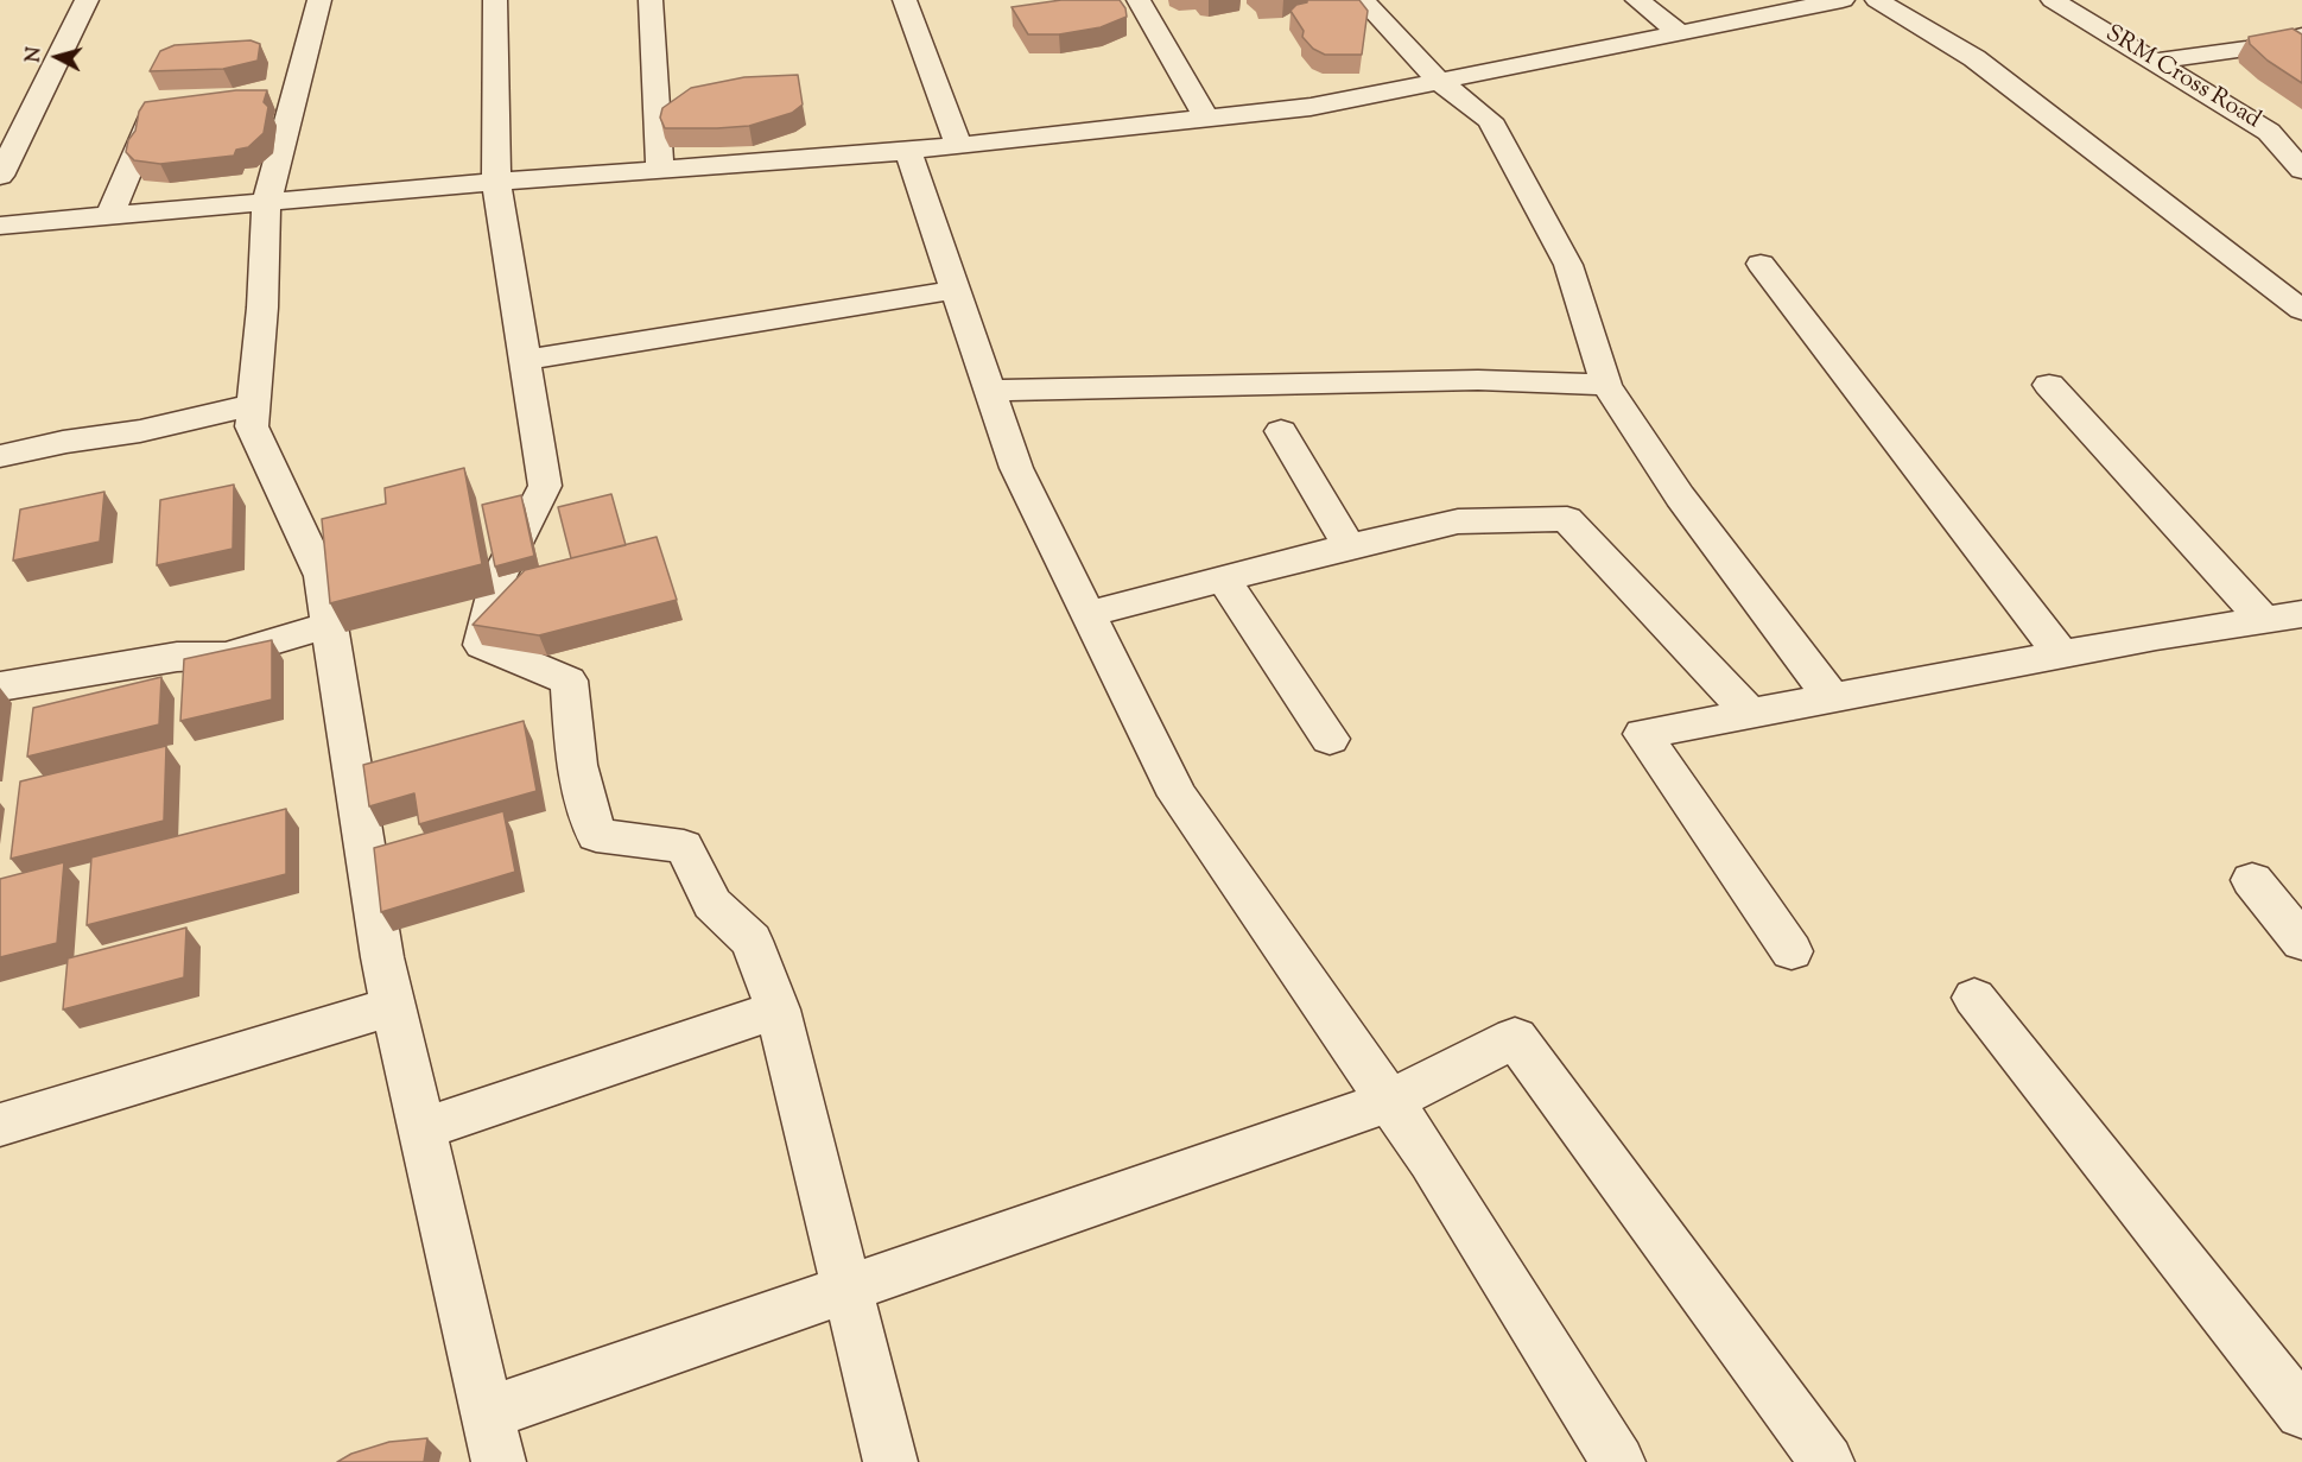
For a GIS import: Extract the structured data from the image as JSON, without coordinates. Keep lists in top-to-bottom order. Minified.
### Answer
{"streets":{"street":["SRM Cross Road"]},"north":"left"}
